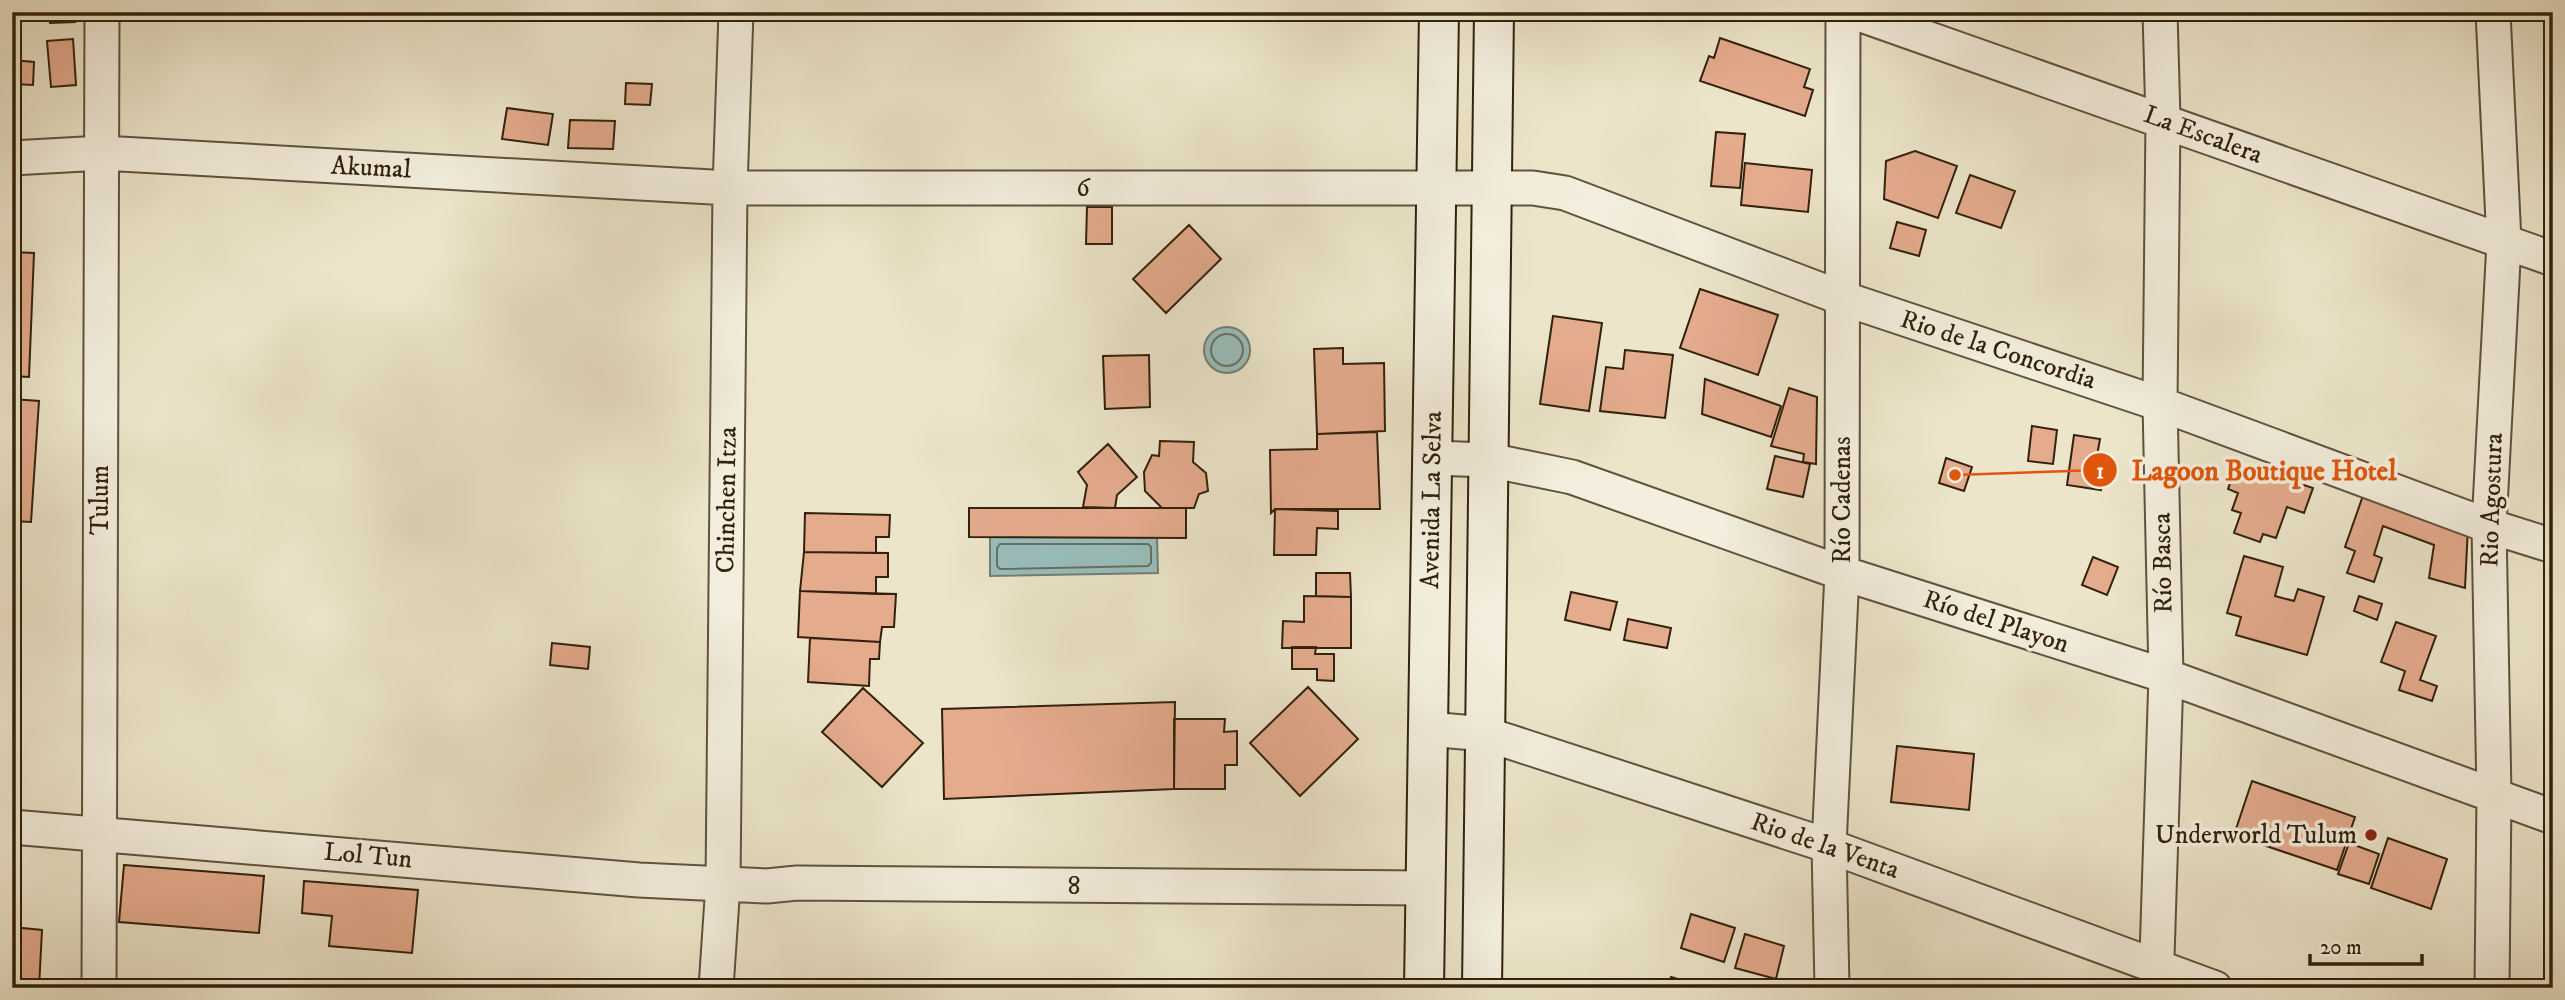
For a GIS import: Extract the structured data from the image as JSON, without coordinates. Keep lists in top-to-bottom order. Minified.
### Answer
{"streets":{"street":["La Escalera","Akumal","6","Rio de la Concordia","Tulum","Chinchen Itza","Avenida La Selva","Río Cadenas","Rio Agostura","Río Basca","Río del Playon","Rio de la Venta","Lol Tun","8"]},"crossings":[["La Escalera","Rio Agostura"],["La Escalera","Río Basca"],["Akumal","6"],["Akumal","Tulum"],["Akumal","Chinchen Itza"],["6","Rio de la Concordia"],["6","Chinchen Itza"],["6","Avenida La Selva"],["Rio de la Concordia","Avenida La Selva"],["Rio de la Concordia","Río Cadenas"],["Rio de la Concordia","Rio Agostura"],["Rio de la Concordia","Río Basca"],["Tulum","Lol Tun"],["Chinchen Itza","Lol Tun"],["Chinchen Itza","8"],["Avenida La Selva","Río del Playon"],["Avenida La Selva","Rio de la Venta"],["Avenida La Selva","8"],["Río Cadenas","Río del Playon"],["Río Cadenas","Rio de la Venta"],["Rio Agostura","Río del Playon"],["Río Basca","Río del Playon"],["Río Basca","Rio de la Venta"],["Lol Tun","8"]],"places":["Lagoon Boutique Hotel","Underworld Tulum"],"scale_bar":"20 m"}
